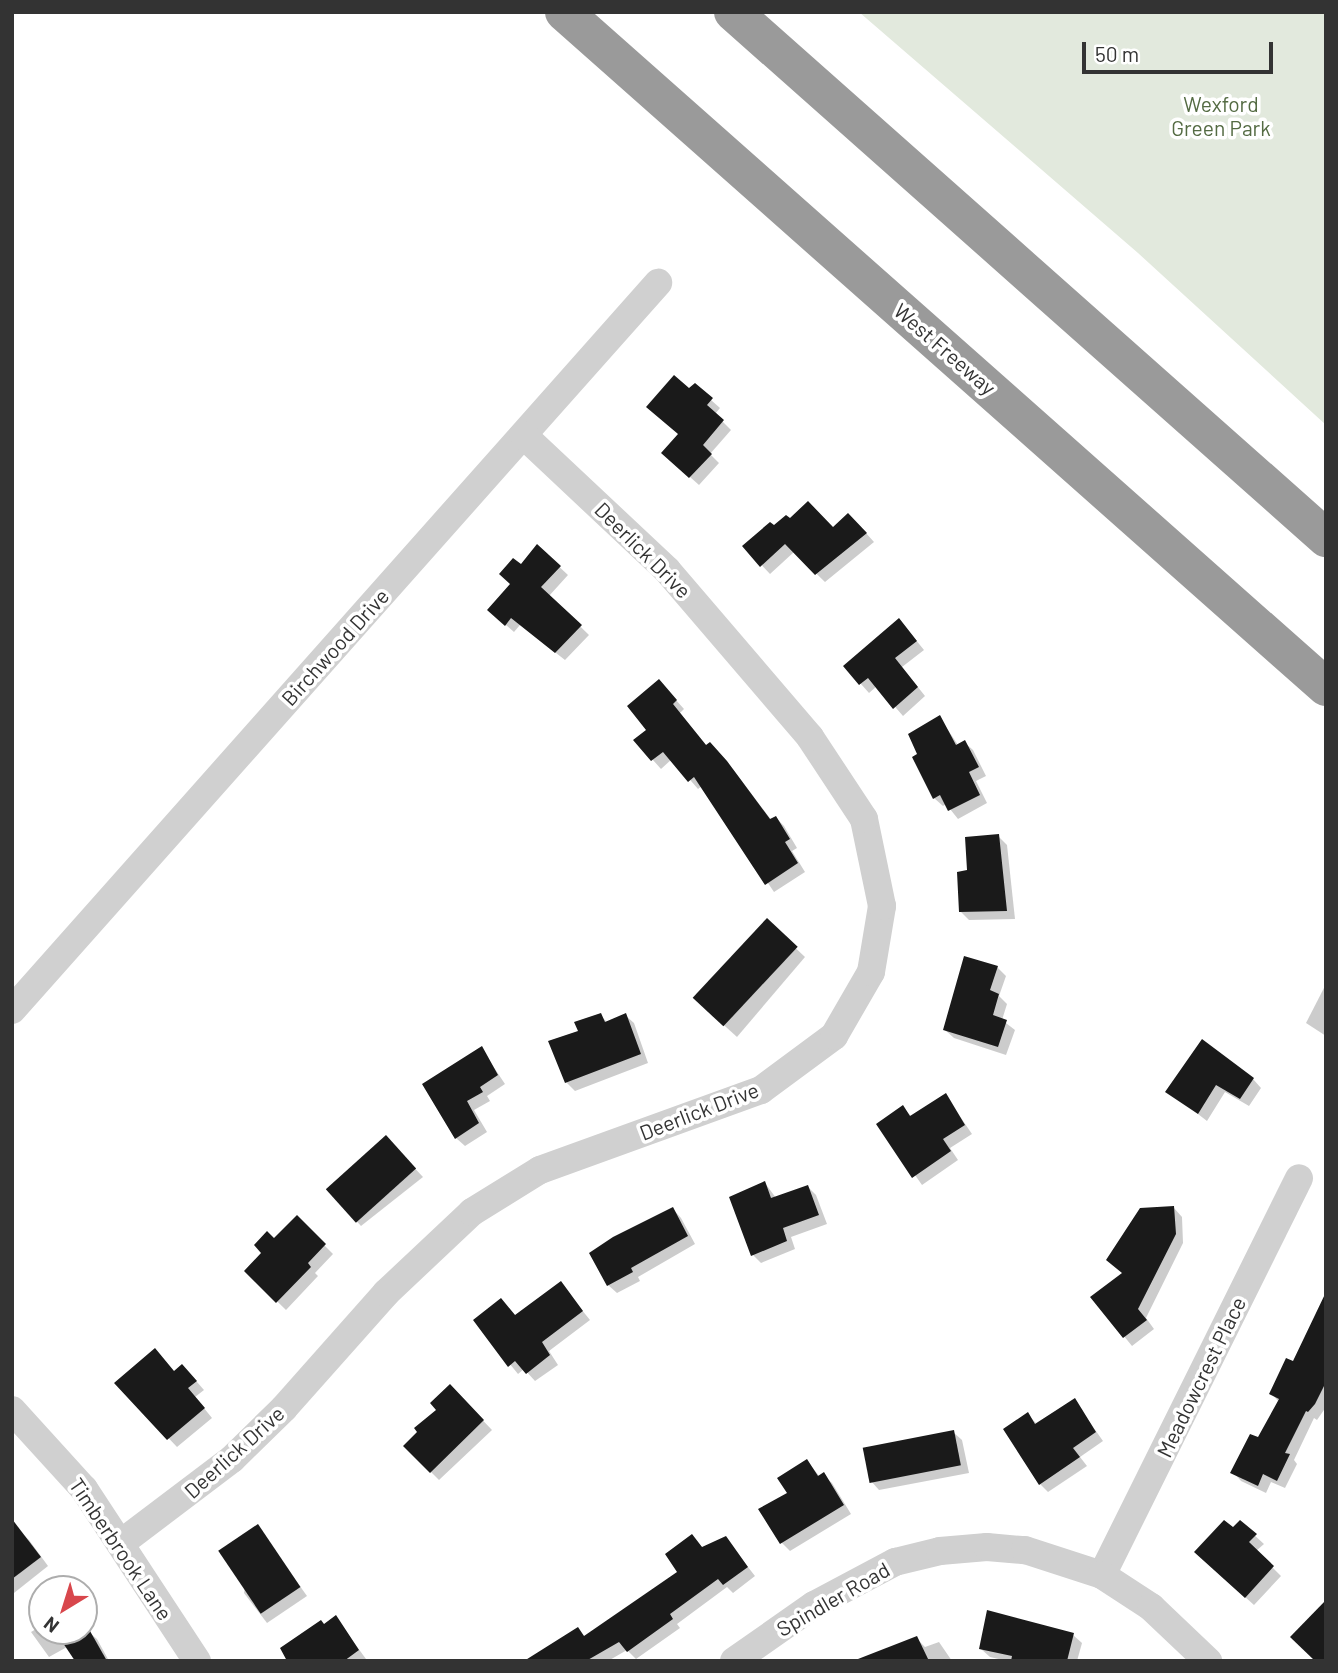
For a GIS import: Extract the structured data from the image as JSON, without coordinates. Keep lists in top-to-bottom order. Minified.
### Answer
{"streets":{"highway":["West Freeway"],"street":["Deerlick Drive","Birchwood Drive","Meadowcrest Place","Timberbrook Lane","Spindler Road"]},"crossings":[["Deerlick Drive","Birchwood Drive"],["Deerlick Drive","Timberbrook Lane"],["Meadowcrest Place","Spindler Road"]],"parks":["Wexford Green Park"],"scale_bar":"50 m","north":"bottom left"}
